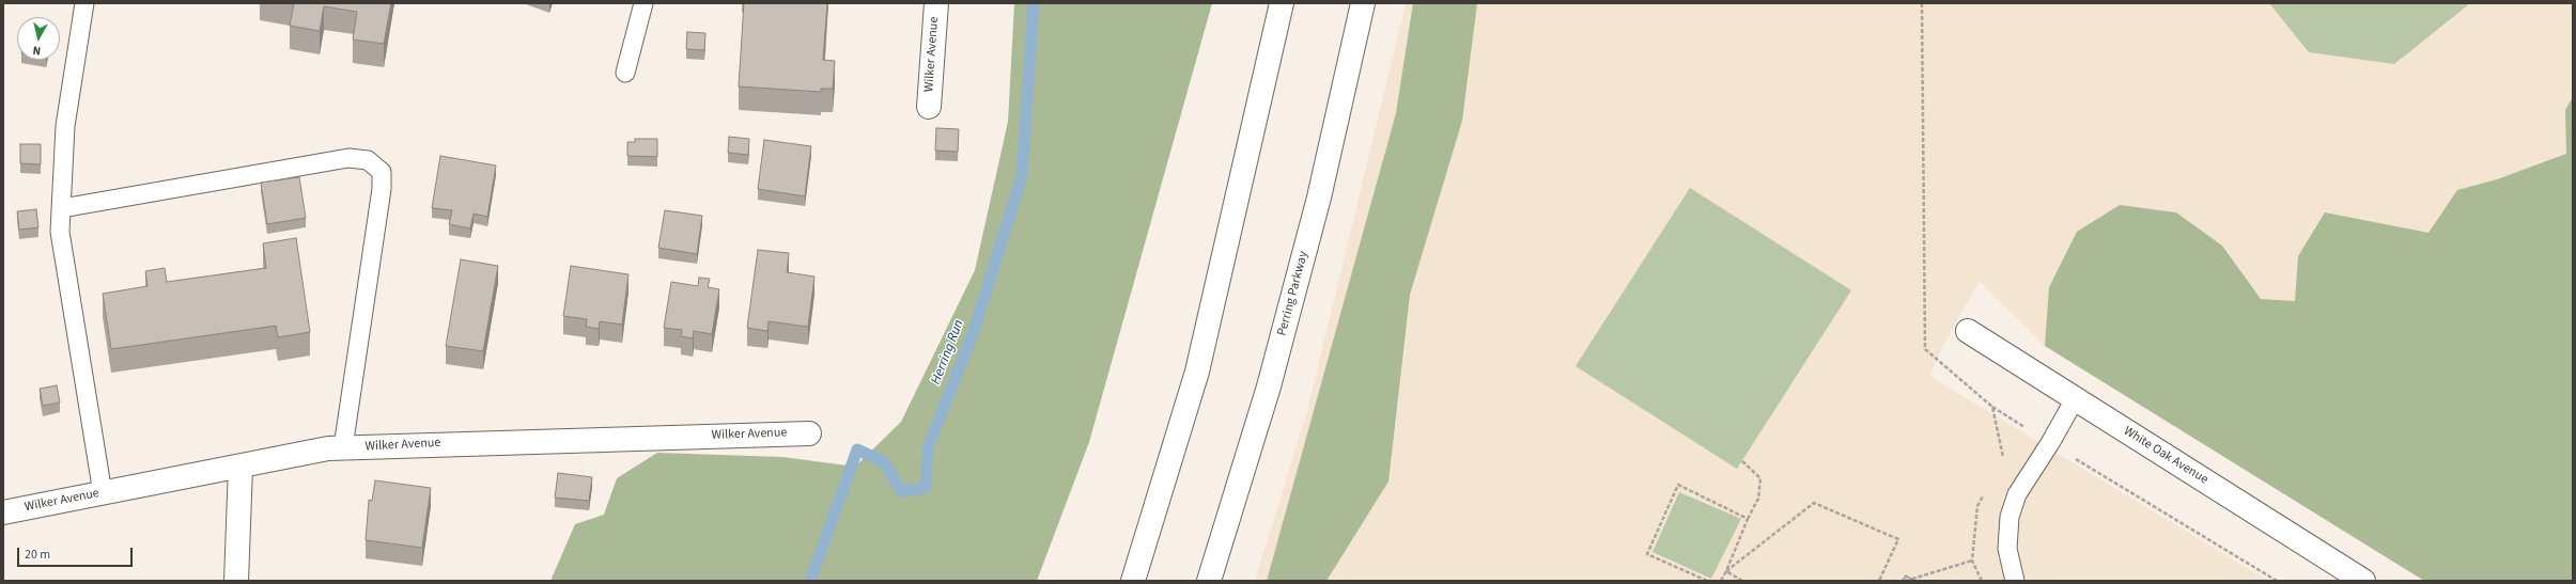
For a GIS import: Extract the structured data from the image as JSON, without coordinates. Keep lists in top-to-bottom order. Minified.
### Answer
{"streets":{"street":["Wilker Avenue","Perring Parkway","White Oak Avenue"]},"water":["Herring Run"],"scale_bar":"20 m","north":"bottom"}
